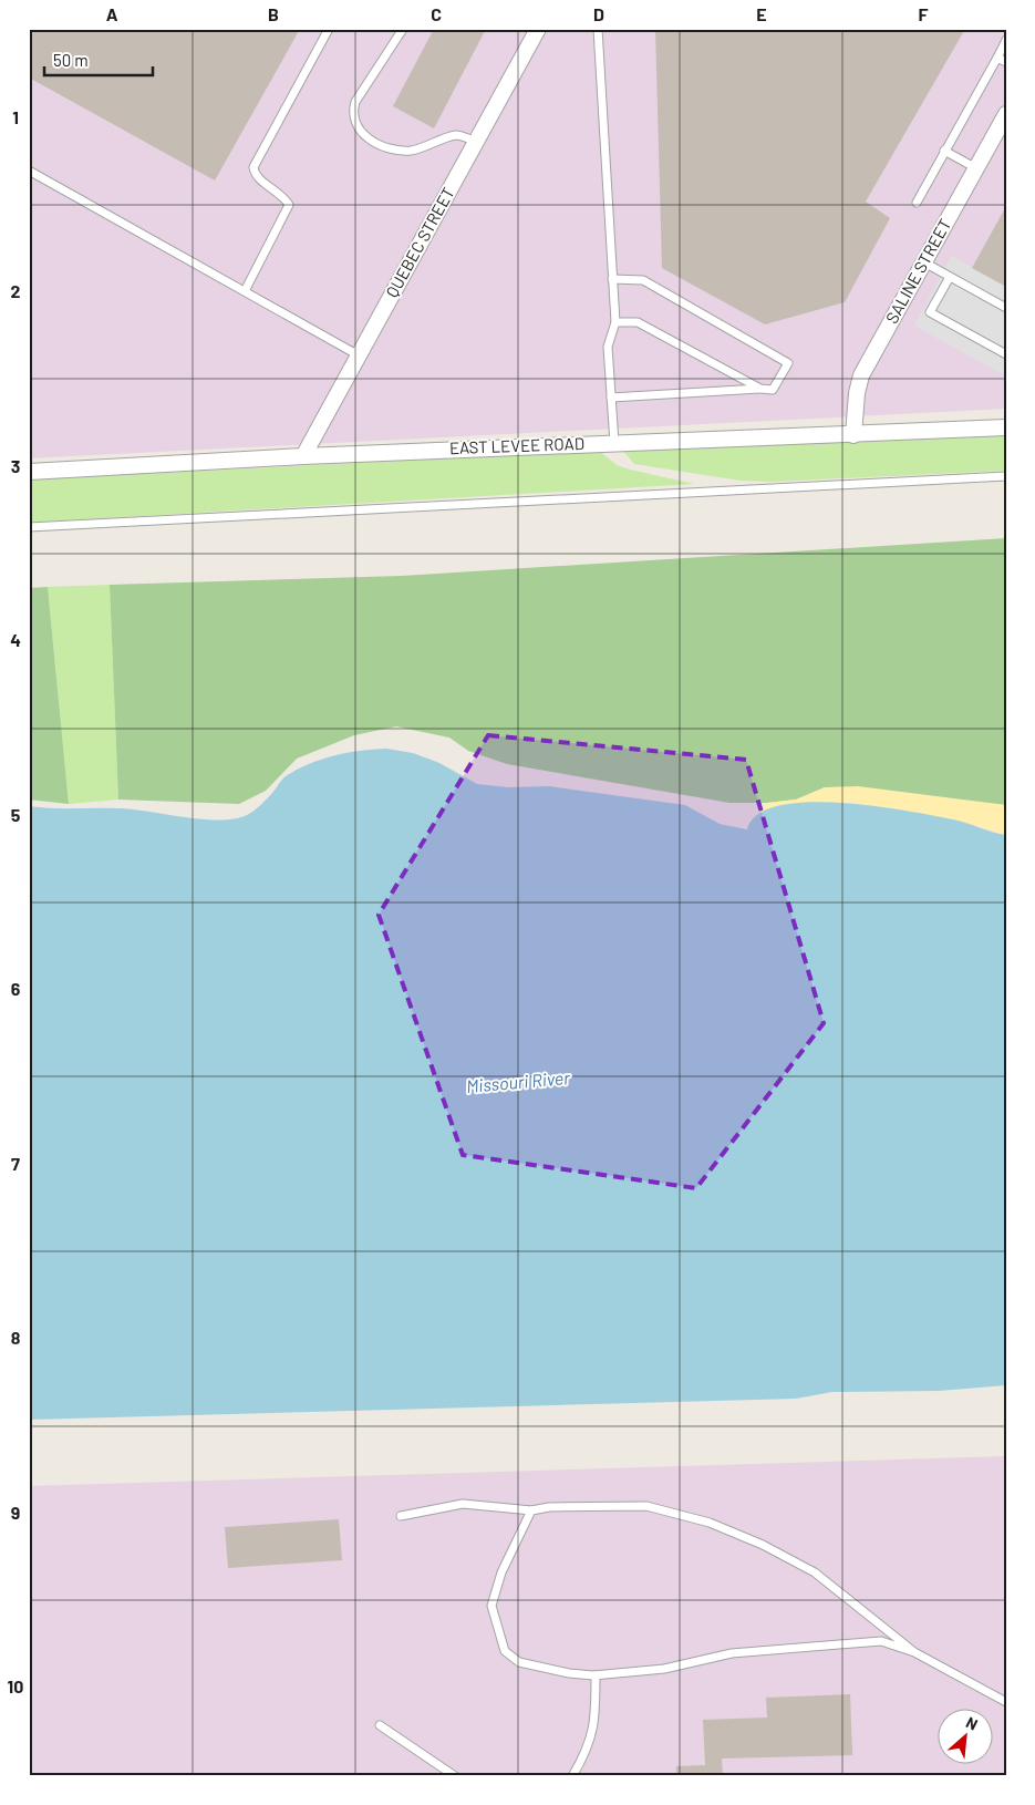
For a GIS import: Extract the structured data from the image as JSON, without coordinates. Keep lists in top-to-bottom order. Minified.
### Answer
{"streets":{"street":["QUEBEC STREET","SALINE STREET","EAST LEVEE ROAD"]},"crossings":[["QUEBEC STREET","EAST LEVEE ROAD"],["SALINE STREET","EAST LEVEE ROAD"]],"water":["Missouri River"],"scale_bar":"50 m","north":"top right","grid":{"columns":["A","B","C","D","E","F"],"rows":["1","2","3","4","5","6","7","8","9","10"]}}
